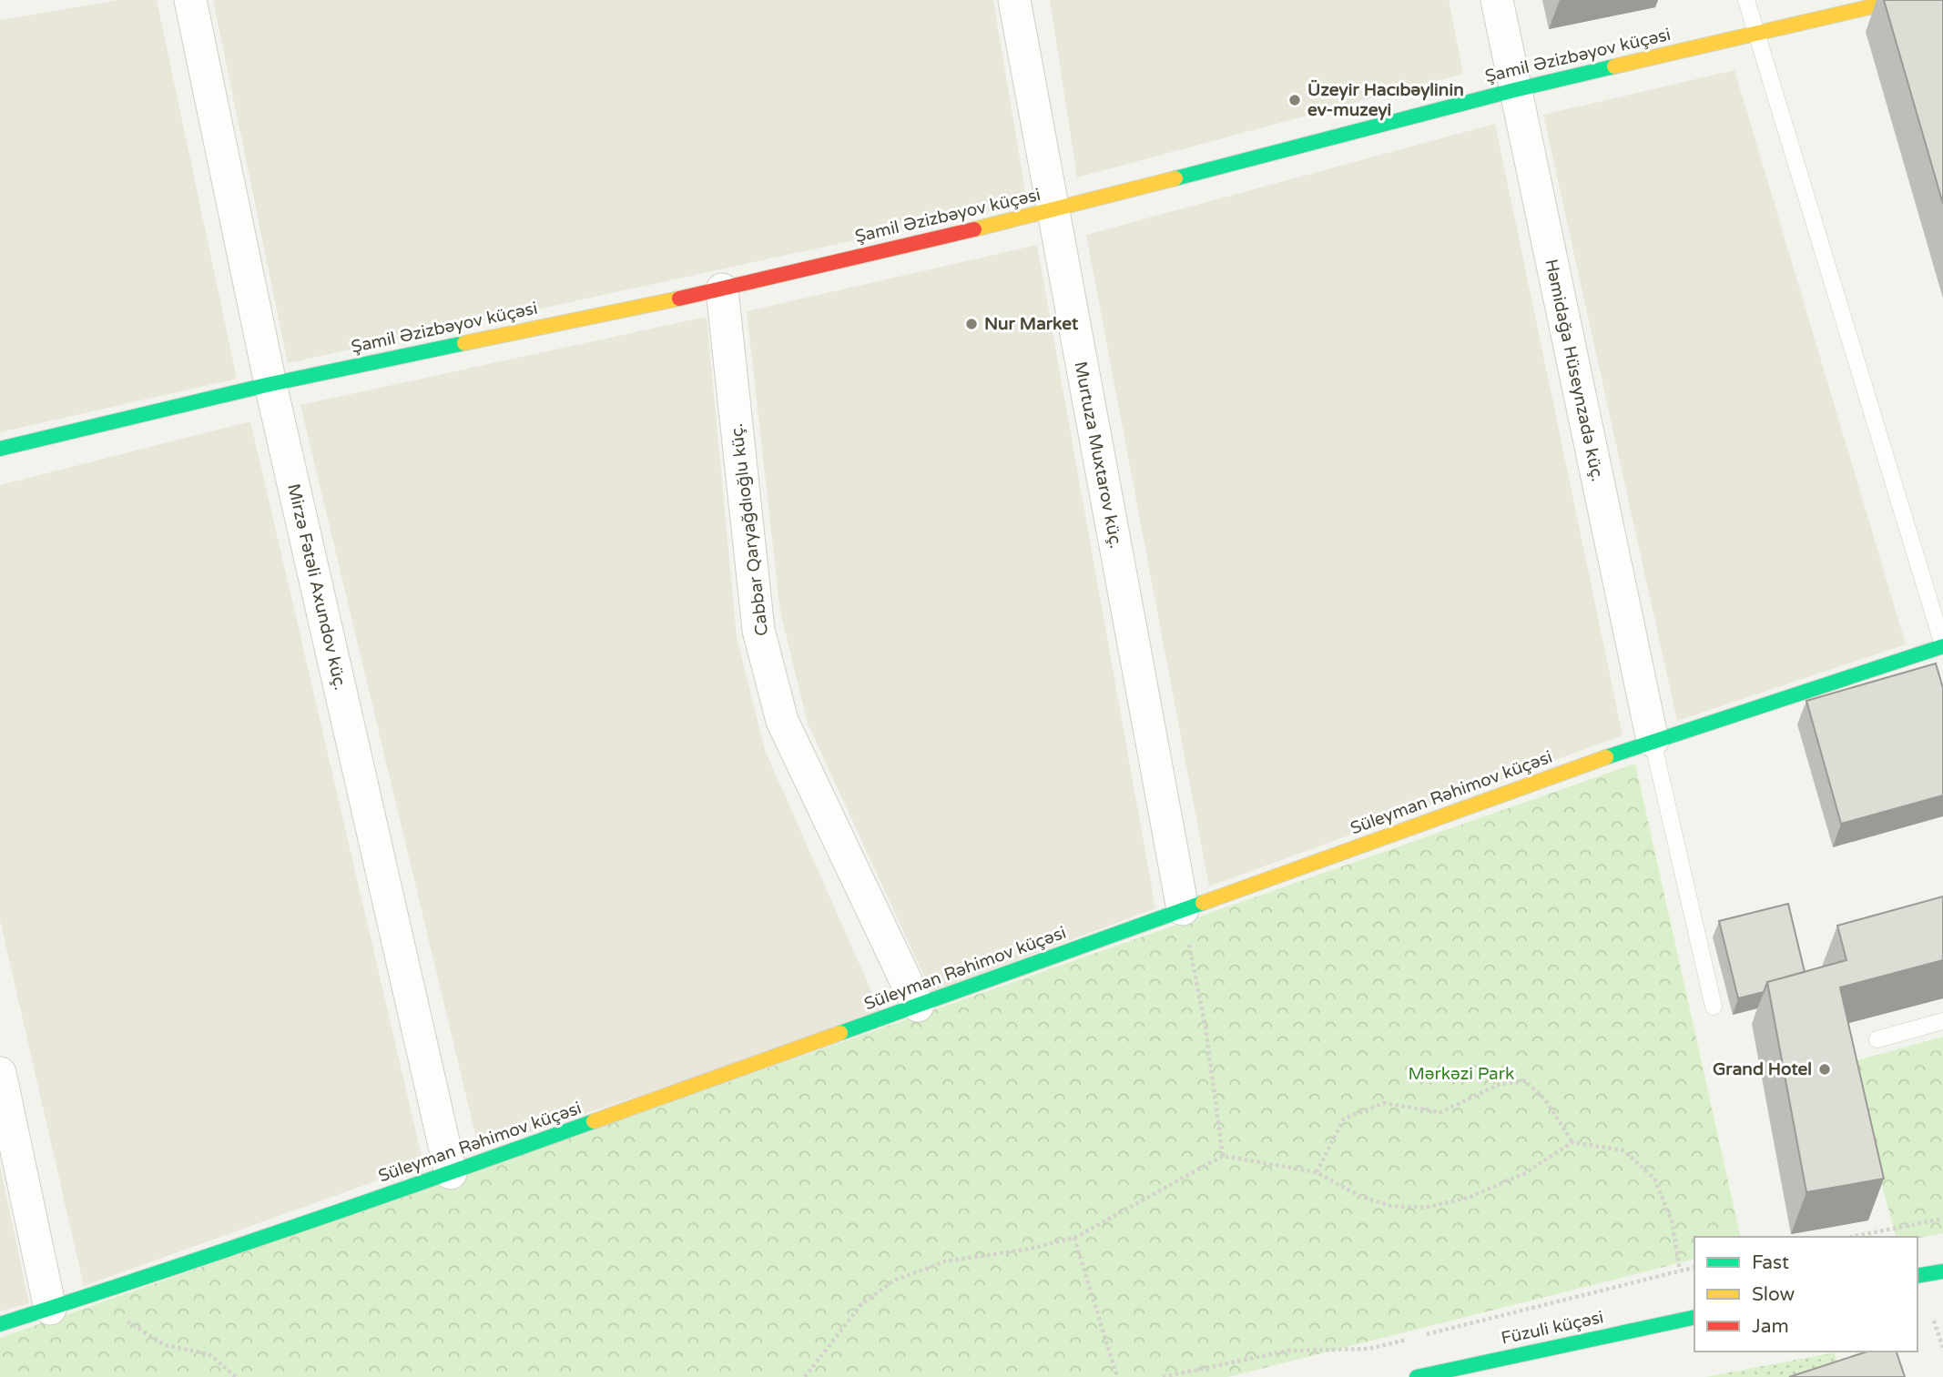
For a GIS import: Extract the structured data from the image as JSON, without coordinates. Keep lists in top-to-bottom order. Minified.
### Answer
{"streets":{"street":["Şamil Əzizbəyov küçəsi","Həmidağa Hüseynzadə küç.","Murtuza Muxtarov küç.","Cabbar Qaryağdıoğlu küç.","Mirzə Fətəli Axundov küç.","Süleyman Rəhimov küçəsi","Füzuli küçəsi"]},"crossings":[["Şamil Əzizbəyov küçəsi","Həmidağa Hüseynzadə küç."],["Şamil Əzizbəyov küçəsi","Murtuza Muxtarov küç."],["Şamil Əzizbəyov küçəsi","Cabbar Qaryağdıoğlu küç."],["Şamil Əzizbəyov küçəsi","Mirzə Fətəli Axundov küç."],["Həmidağa Hüseynzadə küç.","Süleyman Rəhimov küçəsi"],["Murtuza Muxtarov küç.","Süleyman Rəhimov küçəsi"],["Cabbar Qaryağdıoğlu küç.","Süleyman Rəhimov küçəsi"],["Mirzə Fətəli Axundov küç.","Süleyman Rəhimov küçəsi"]],"parks":["Mərkəzi Park"],"places":["Üzeyir Hacıbəylinin ev-muzeyi","Nur Market","Grand Hotel"],"legend":["Fast","Slow","Jam"]}
